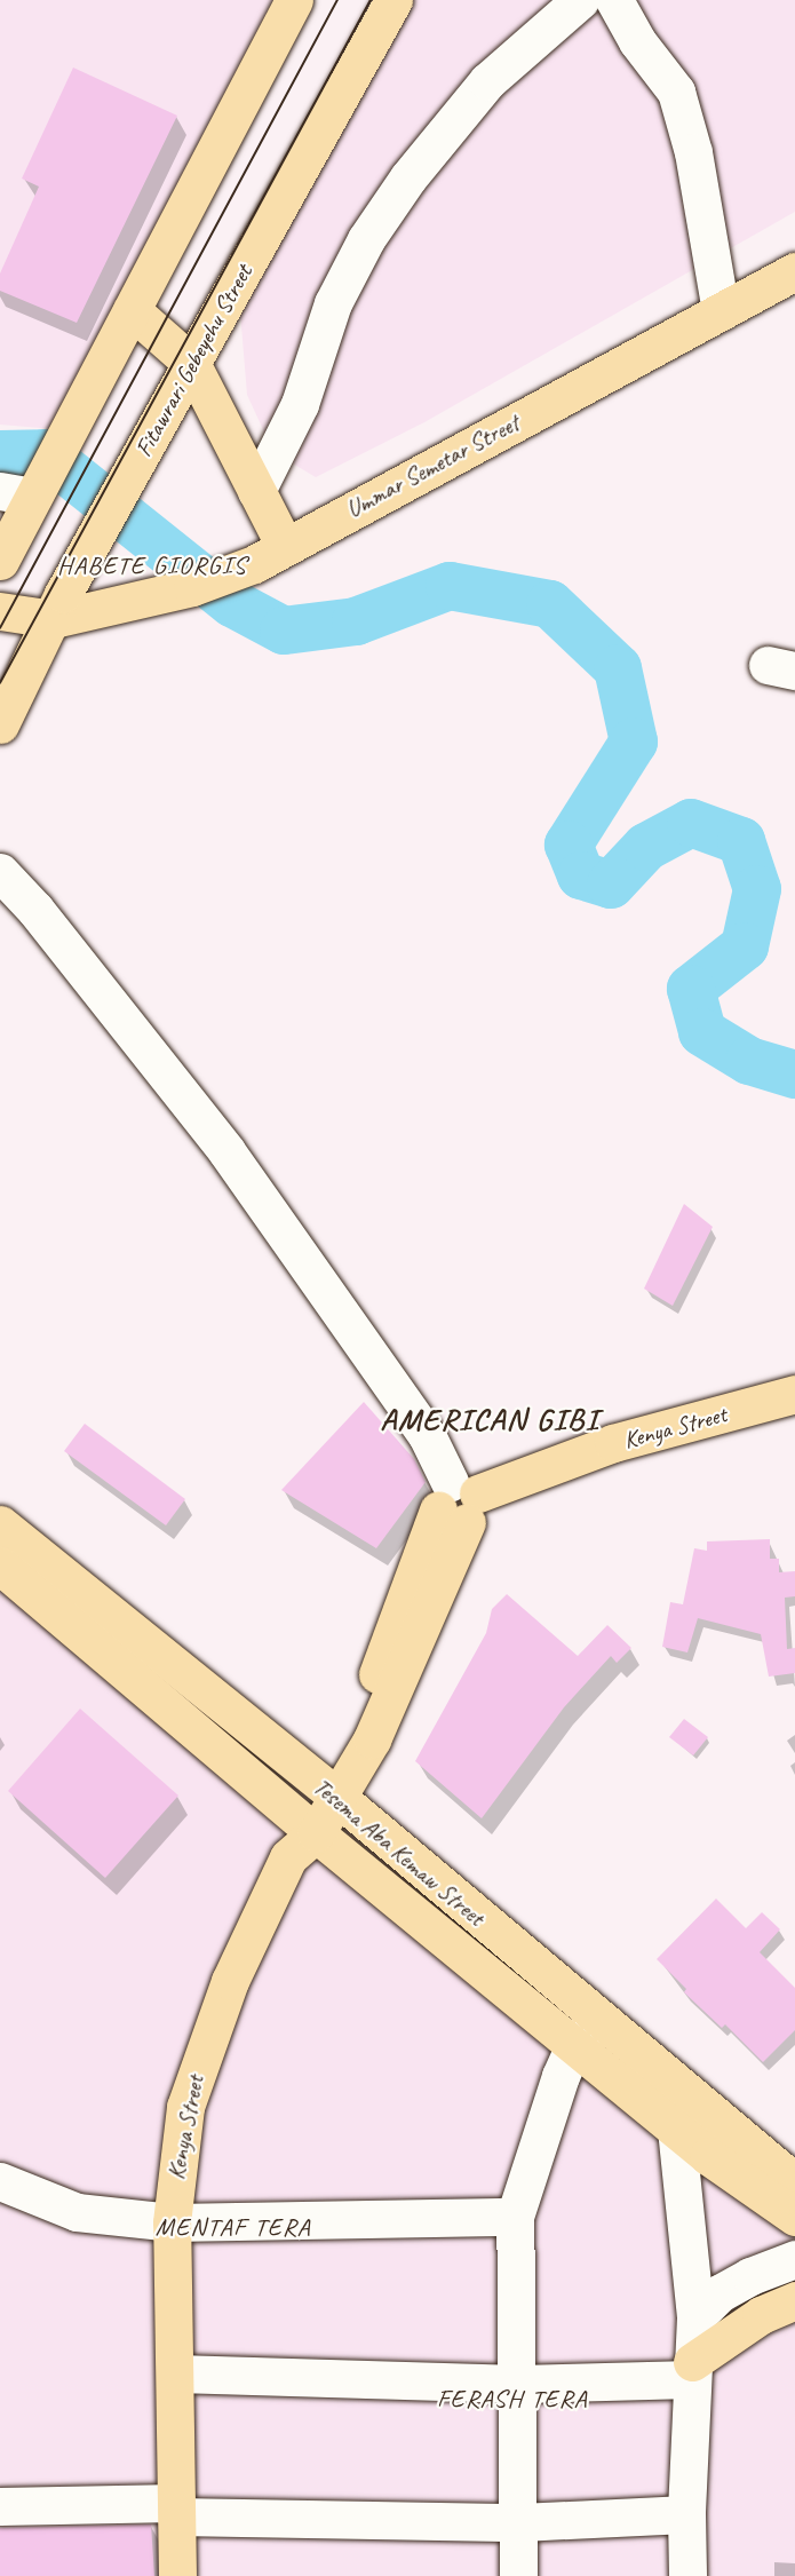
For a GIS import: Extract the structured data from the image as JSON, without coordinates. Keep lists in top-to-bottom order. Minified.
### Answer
{"streets":{"main road":["Fitawrari Gebeyehu Street","Ummar Semetar Street","Kenya Street","Tesema Aba Kemaw Street"]},"crossings":[["Fitawrari Gebeyehu Street","Ummar Semetar Street"],["Kenya Street","Tesema Aba Kemaw Street"]],"districts":["HABETE GIORGIS","AMERICAN GIBI","MENTAF TERA","FERASH TERA"]}
